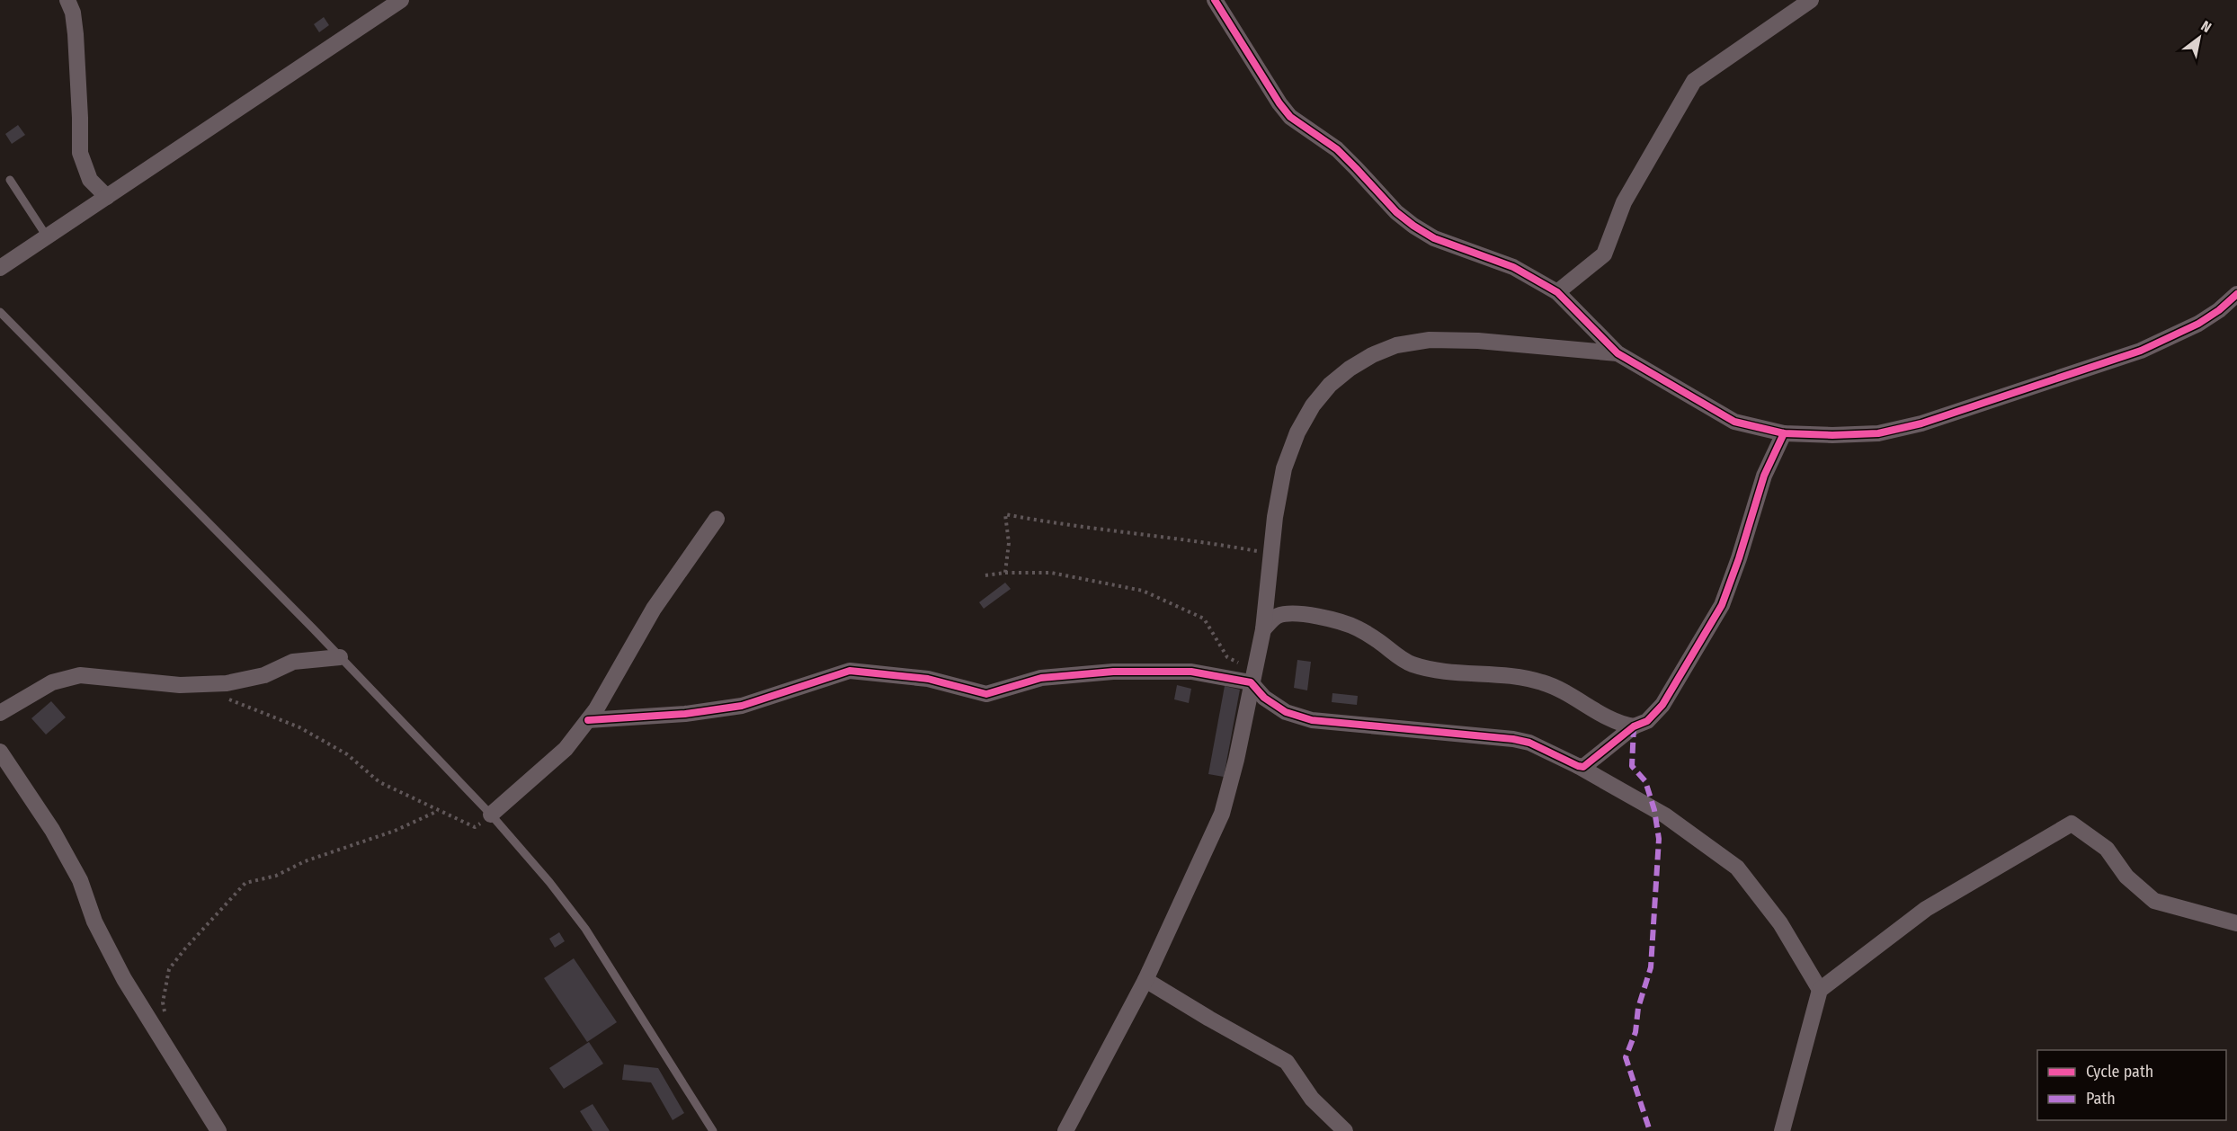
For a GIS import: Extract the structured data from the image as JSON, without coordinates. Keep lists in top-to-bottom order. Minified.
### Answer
{"legend":["Cycle path","Path"],"north":"top right"}
